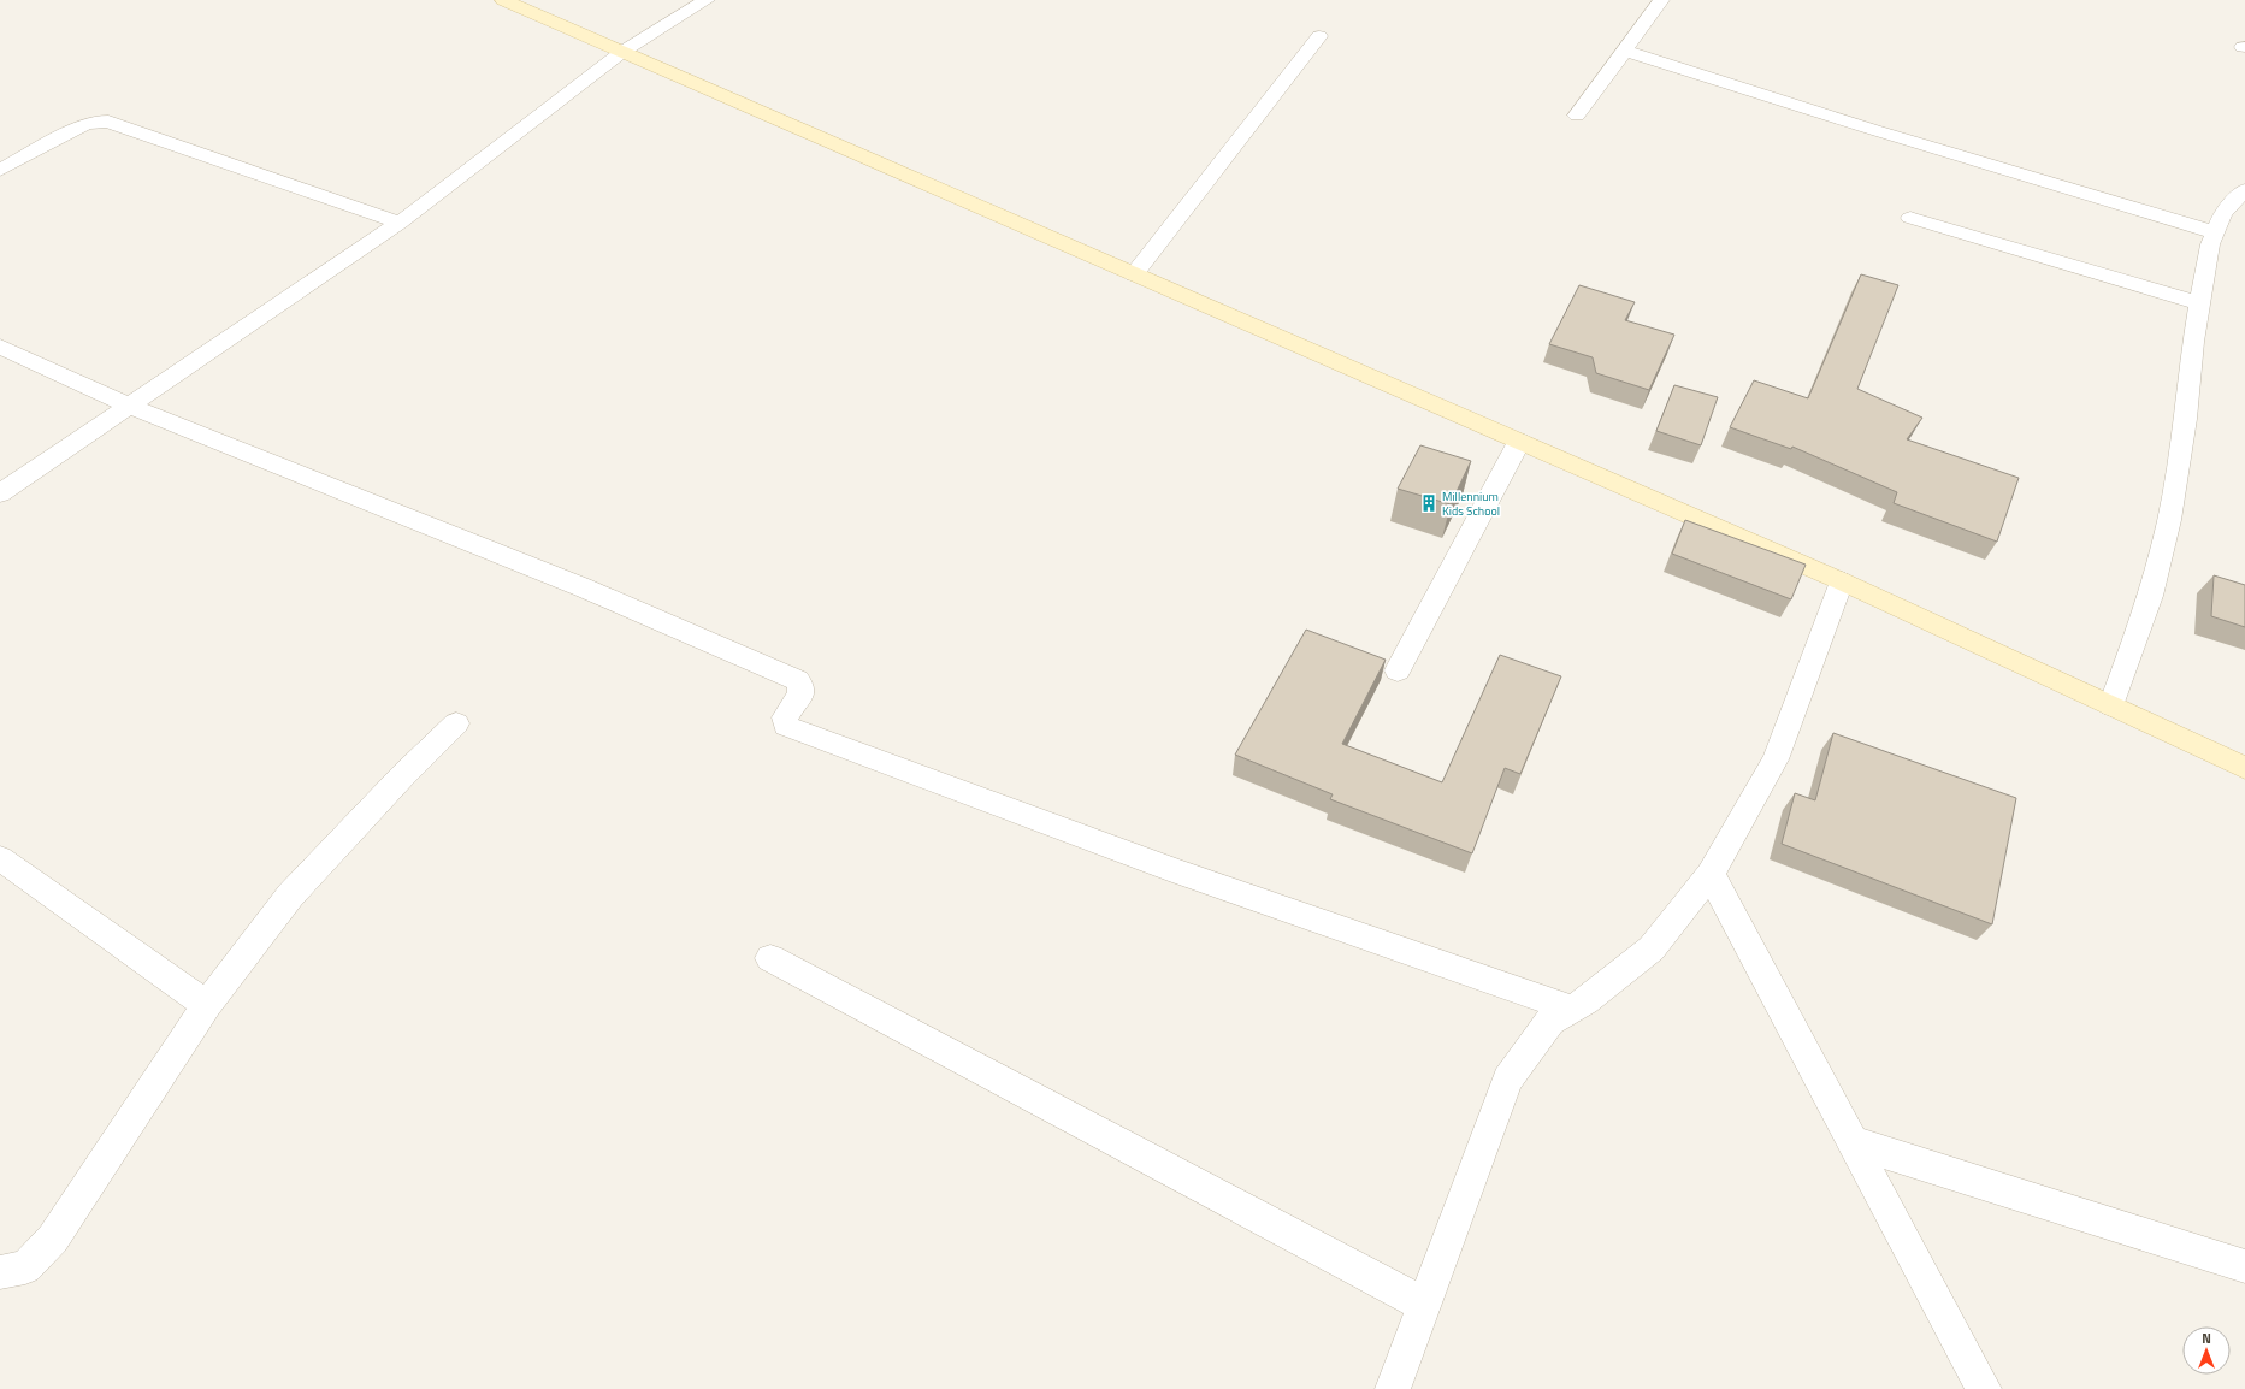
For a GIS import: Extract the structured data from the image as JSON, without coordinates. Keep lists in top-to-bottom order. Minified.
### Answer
{"places":{"building":["Millennium Kids School"]},"north":"top"}
